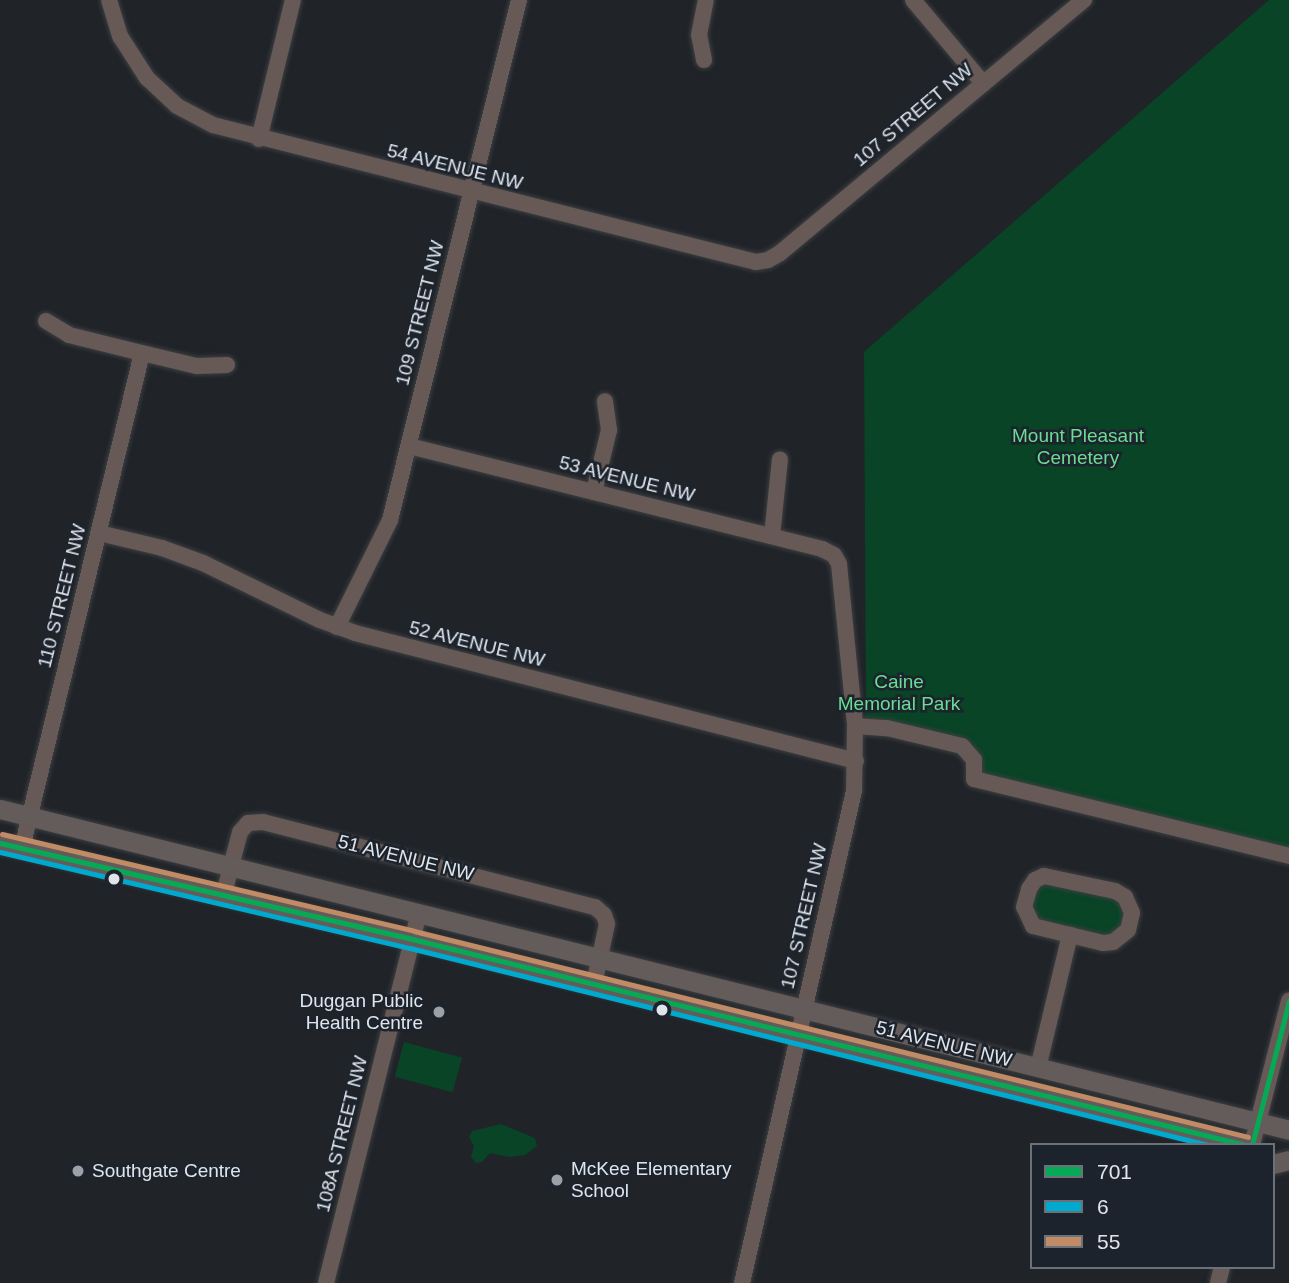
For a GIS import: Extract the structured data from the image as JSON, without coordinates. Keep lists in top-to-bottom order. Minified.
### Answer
{"streets":{"main road":["51 AVENUE NW"],"street":["107 STREET NW","54 AVENUE NW","109 STREET NW","53 AVENUE NW","110 STREET NW","52 AVENUE NW","108A STREET NW"]},"crossings":[["107 STREET NW","54 AVENUE NW"],["107 STREET NW","53 AVENUE NW"],["107 STREET NW","52 AVENUE NW"],["107 STREET NW","51 AVENUE NW"],["54 AVENUE NW","109 STREET NW"],["109 STREET NW","53 AVENUE NW"],["109 STREET NW","52 AVENUE NW"],["110 STREET NW","52 AVENUE NW"],["110 STREET NW","51 AVENUE NW"],["51 AVENUE NW","108A STREET NW"]],"parks":["Mount Pleasant Cemetery","Caine Memorial Park"],"places":["Duggan Public Health Centre","Southgate Centre","McKee Elementary School"],"lines":["transit line 55","transit line 701","transit line 6"],"legend":["701","6","55"]}
